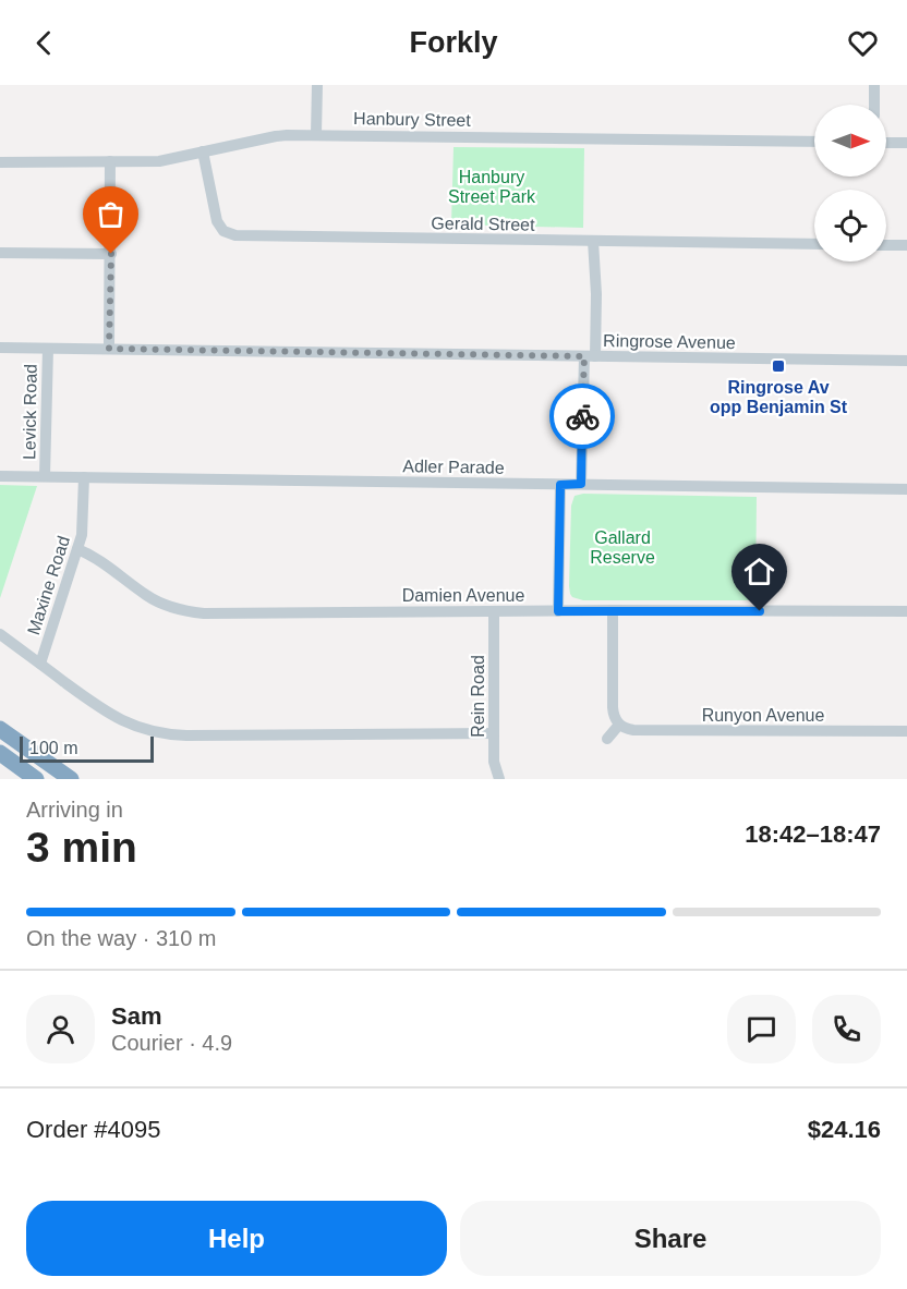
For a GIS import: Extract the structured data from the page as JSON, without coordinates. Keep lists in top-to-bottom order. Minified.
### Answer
{"streets":{"street":["Hanbury Street","Gerald Street","Ringrose Avenue","Levick Road","Adler Parade","Maxine Road","Damien Avenue","Rein Road","Runyon Avenue"]},"crossings":[["Hanbury Street","Gerald Street"],["Ringrose Avenue","Levick Road"],["Levick Road","Adler Parade"],["Adler Parade","Maxine Road"],["Maxine Road","Damien Avenue"],["Damien Avenue","Rein Road"]],"parks":["Hanbury Street Park","Gallard Reserve"],"places":{"transit":["Ringrose Av opp Benjamin St"]},"scale_bar":"100 m","north":"right","page":{"header":"Forkly","scale":"100 m","heading":["3 min","Arriving in","18:42–18:47"],"panel":["Sam","Courier · 4.9","Order #4095","$24.16"],"bar":"On the way · 310 m","buttons":["Help","Share"]}}
